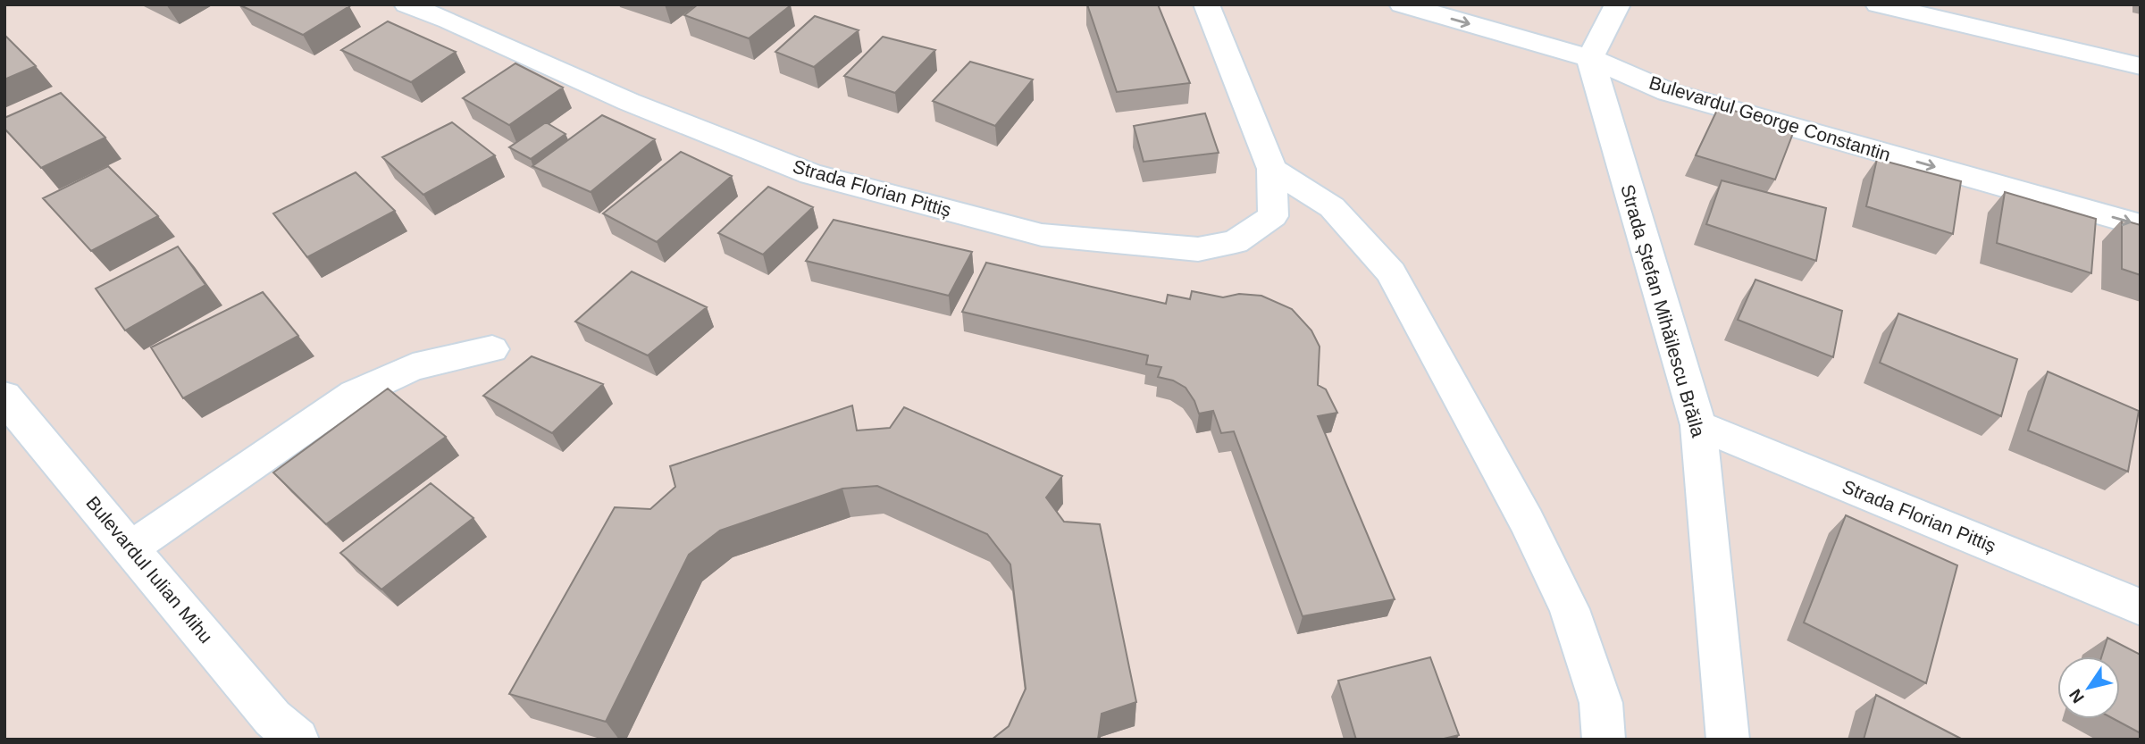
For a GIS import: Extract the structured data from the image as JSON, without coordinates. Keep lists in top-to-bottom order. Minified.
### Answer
{"streets":{"street":["Bulevardul George Constantin","Strada Florian Pittiș","Strada Ștefan Mihăilescu Brăila","Bulevardul Iulian Mihu"]},"crossings":[["Bulevardul George Constantin","Strada Ștefan Mihăilescu Brăila"],["Strada Florian Pittiș","Strada Ștefan Mihăilescu Brăila"]],"north":"bottom left"}
